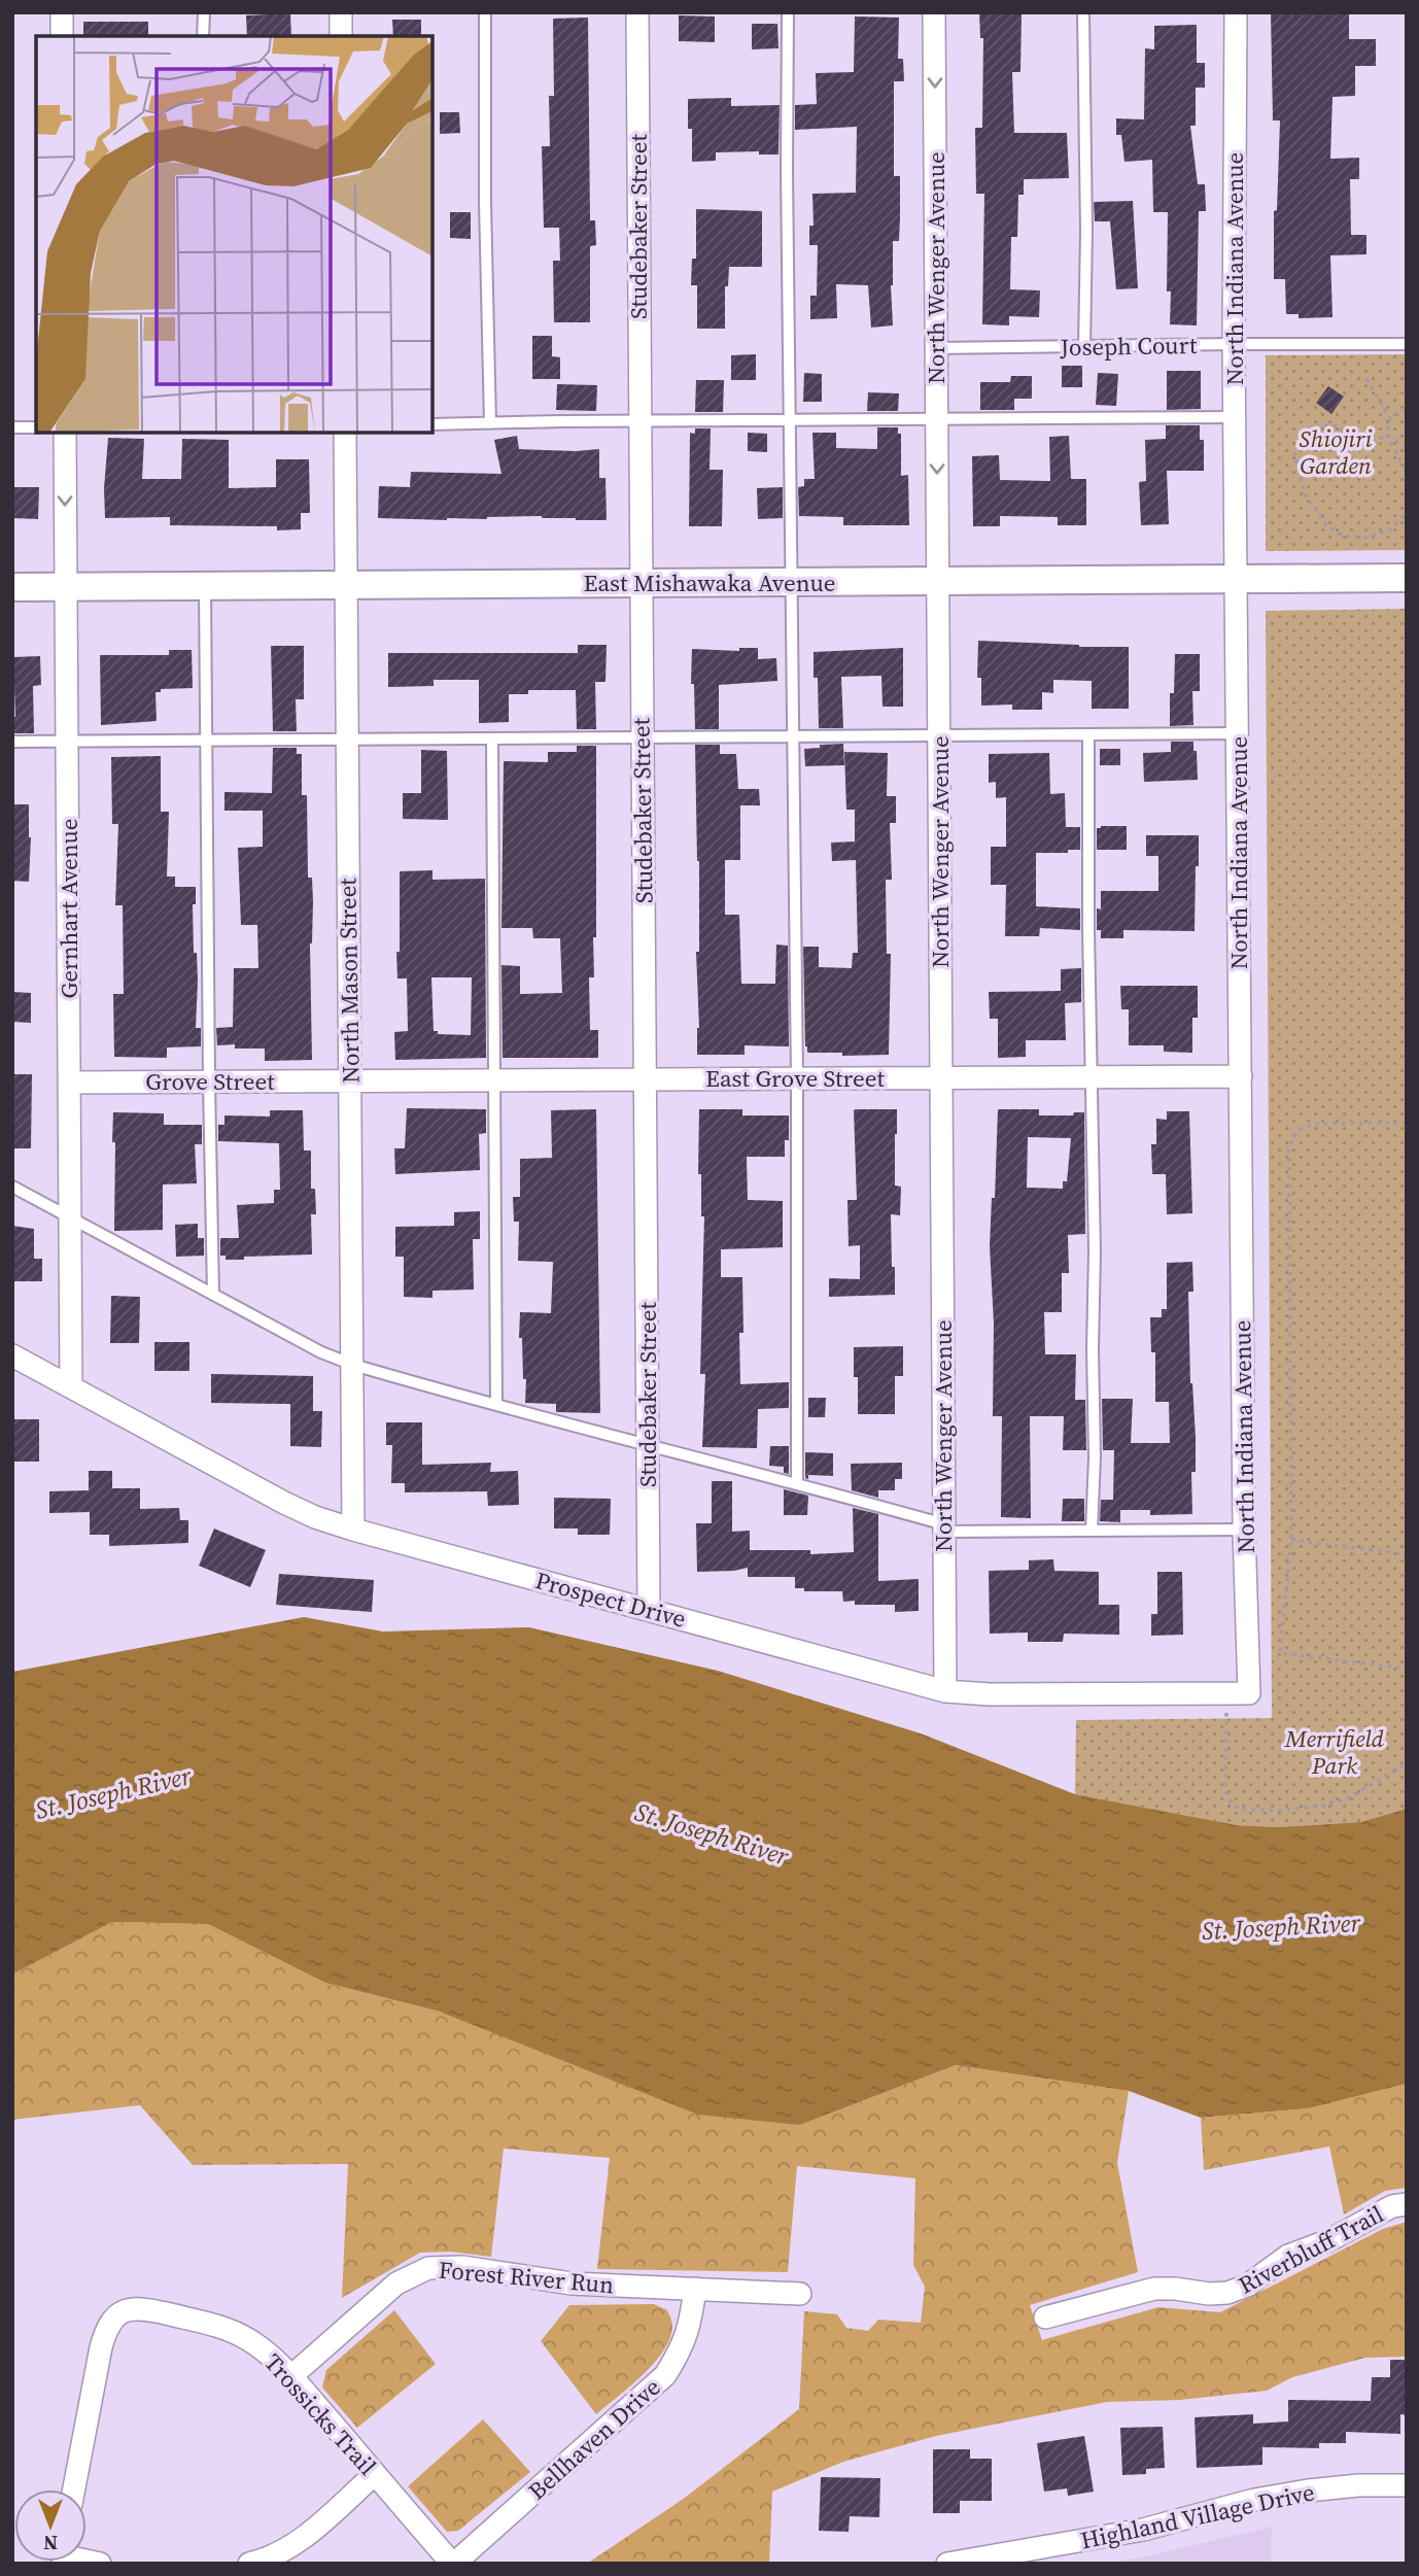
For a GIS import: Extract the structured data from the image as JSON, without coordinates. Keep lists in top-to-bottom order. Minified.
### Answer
{"streets":{"street":["Studebaker Street","North Wenger Avenue","North Indiana Avenue","East Mishawaka Avenue","Gernhart Avenue","North Mason Street","East Grove Street","Grove Street","Prospect Drive","Riverbluff Trail","Forest River Run","Trossicks Trail","Bellhaven Drive","Highland Village Drive"],"lane":["Joseph Court"]},"crossings":[["Studebaker Street","East Mishawaka Avenue"],["Studebaker Street","East Grove Street"],["Studebaker Street","Prospect Drive"],["North Wenger Avenue","Joseph Court"],["North Wenger Avenue","East Mishawaka Avenue"],["North Wenger Avenue","East Grove Street"],["North Wenger Avenue","Prospect Drive"],["North Indiana Avenue","Joseph Court"],["North Indiana Avenue","East Mishawaka Avenue"],["North Indiana Avenue","East Grove Street"],["North Indiana Avenue","Prospect Drive"],["East Mishawaka Avenue","Gernhart Avenue"],["East Mishawaka Avenue","North Mason Street"],["Gernhart Avenue","Grove Street"],["Gernhart Avenue","Prospect Drive"],["North Mason Street","East Grove Street"],["North Mason Street","Grove Street"],["North Mason Street","Prospect Drive"],["East Grove Street","Grove Street"],["Forest River Run","Trossicks Trail"],["Forest River Run","Bellhaven Drive"],["Trossicks Trail","Bellhaven Drive"]],"water":["St. Joseph River"],"parks":["Shiojiri Garden","Merrifield Park"],"north":"bottom"}
